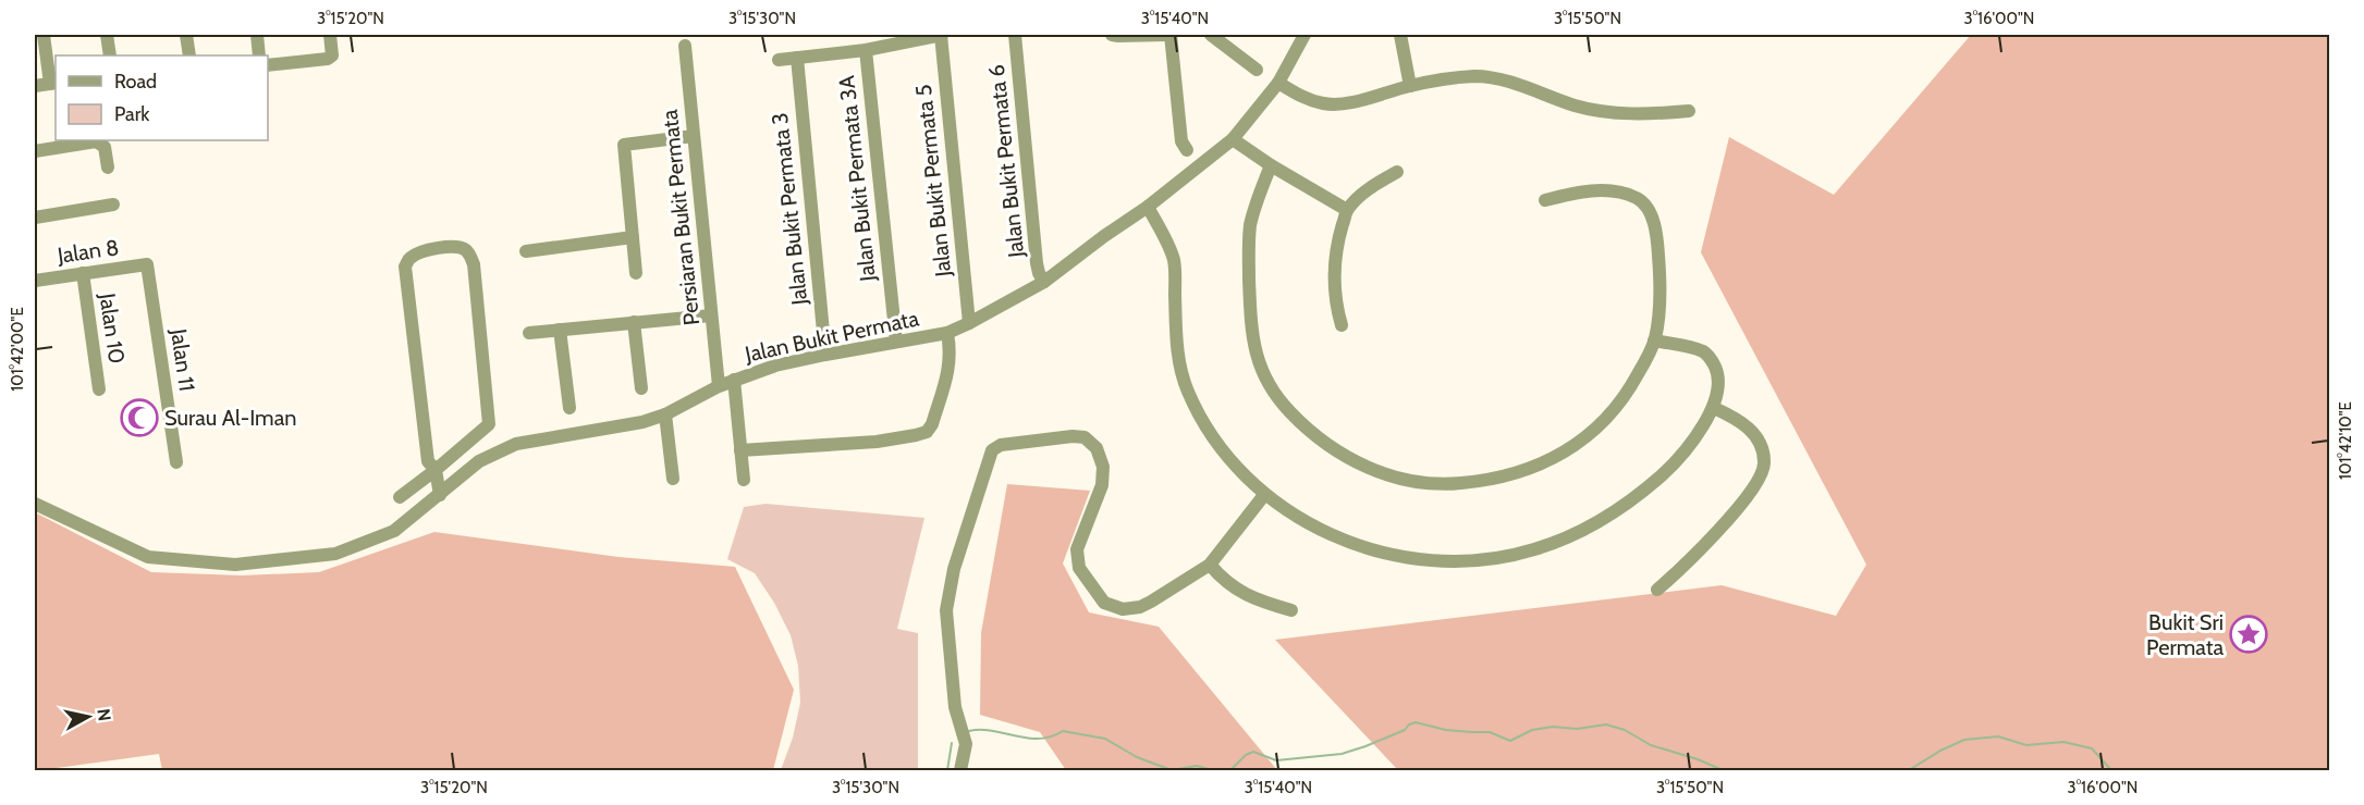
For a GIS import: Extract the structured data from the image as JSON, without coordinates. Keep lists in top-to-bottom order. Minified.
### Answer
{"streets":{"street":["Jalan Bukit Permata 6","Jalan Bukit Permata 3A","Jalan Bukit Permata 5","Jalan Bukit Permata 3","Persiaran Bukit Permata","Jalan 8","Jalan 10","Jalan Bukit Permata","Jalan 11"]},"crossings":[["Jalan Bukit Permata 6","Jalan Bukit Permata"],["Jalan Bukit Permata 3A","Jalan Bukit Permata"],["Jalan Bukit Permata 5","Jalan Bukit Permata"],["Jalan Bukit Permata 3","Jalan Bukit Permata"],["Persiaran Bukit Permata","Jalan Bukit Permata"],["Jalan 8","Jalan 10"],["Jalan 8","Jalan 11"]],"places":{"mosque":["Surau Al-Iman"],"place":["Bukit Sri Permata"]},"legend":["Road","Park"],"north":"right","coordinates":["3°15'20\"N","3°15'30\"N","3°15'40\"N","3°15'50\"N","3°16'00\"N","101°42'00\"E","101°42'10\"E"]}
